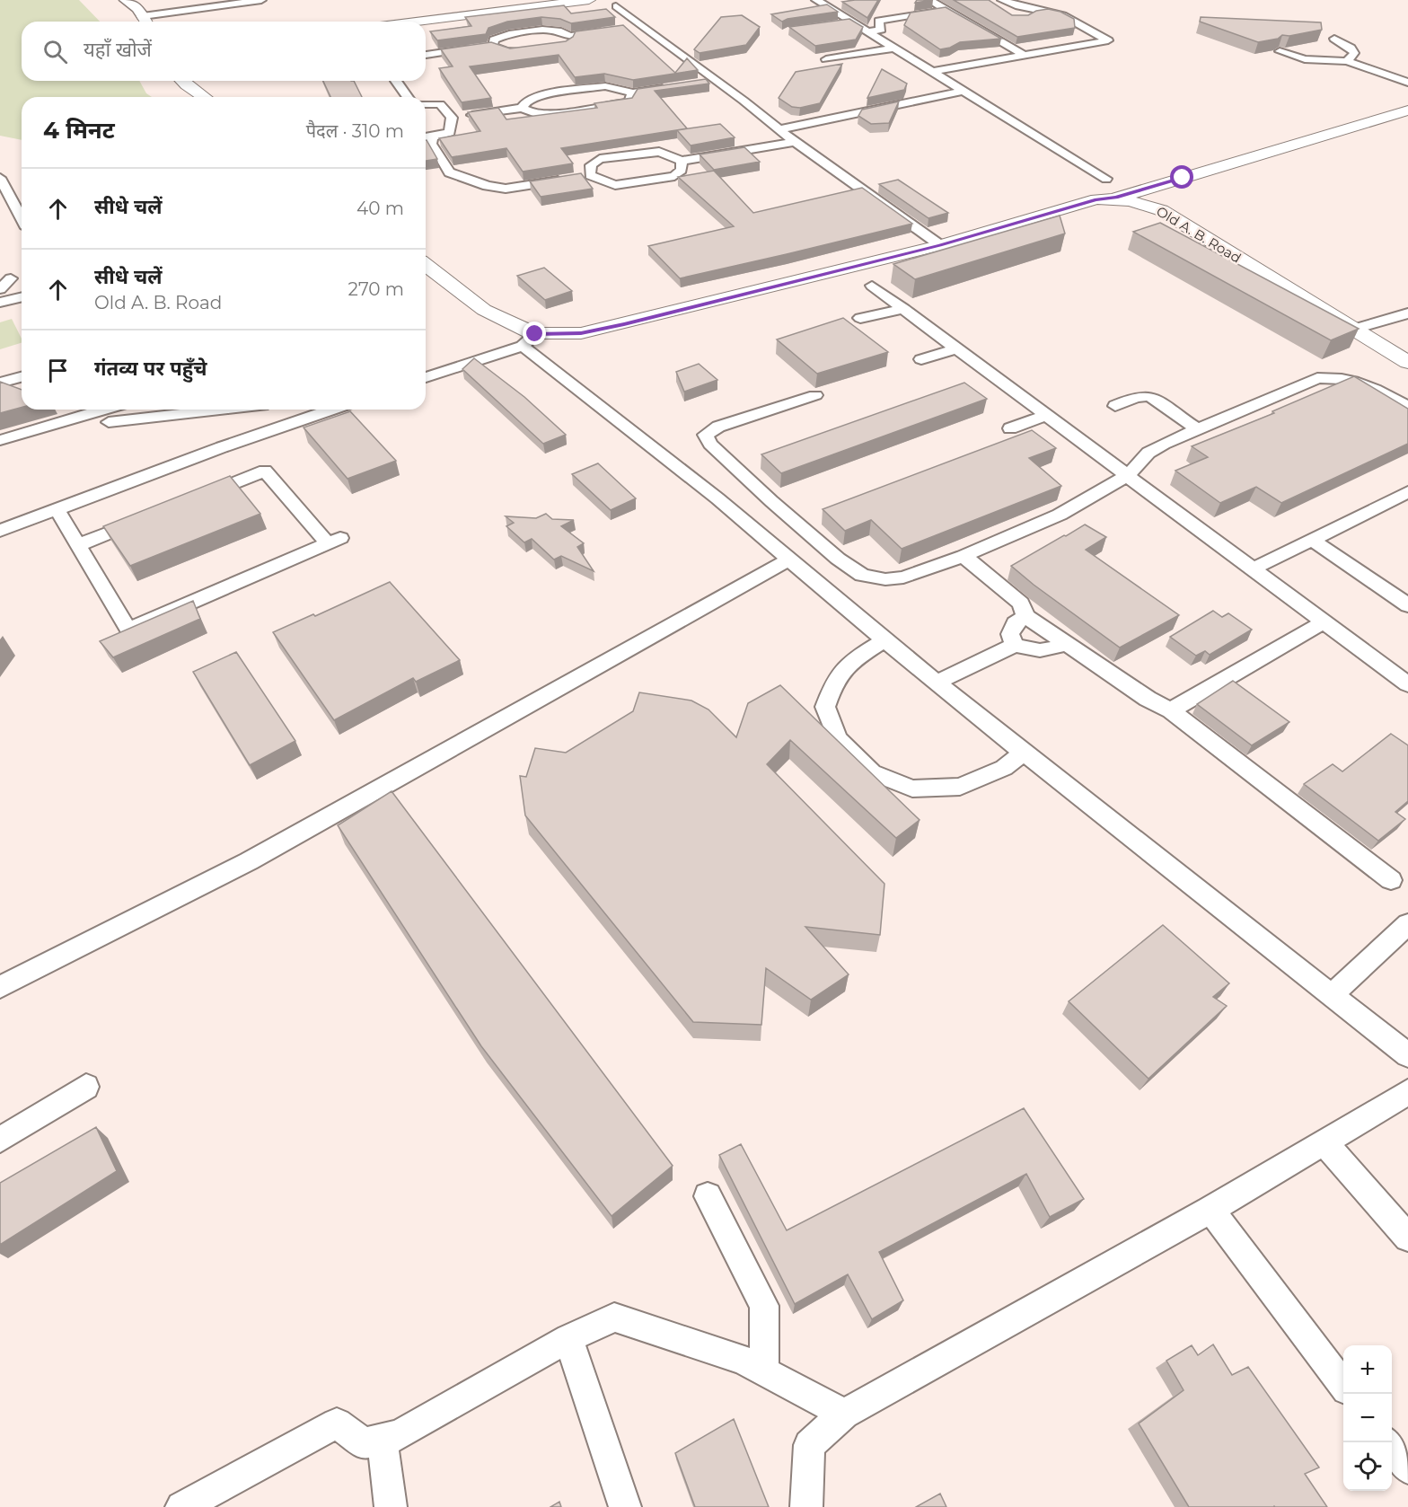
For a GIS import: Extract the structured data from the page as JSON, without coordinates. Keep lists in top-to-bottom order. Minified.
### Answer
{"streets":{"street":["Old A. B. Road"]},"page":{"search":"यहाँ खोजें","heading":["4 मिनट","पैदल · 310 m"],"list":[["सीधे चलें","40 m"],["सीधे चलें","Old A. B. Road","270 m"],"गंतव्य पर पहुँचे"],"map_buttons":["+","−"]}}
